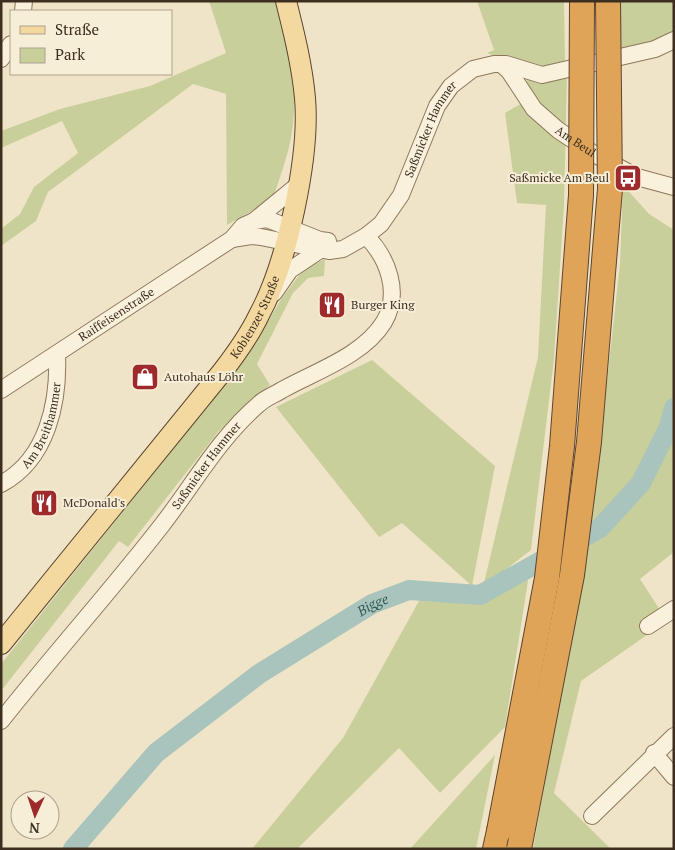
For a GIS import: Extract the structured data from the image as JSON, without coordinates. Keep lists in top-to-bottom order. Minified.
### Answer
{"streets":{"main road":["Koblenzer Straße"],"street":["Saßmicker Hammer","Am Beul","Raiffeisenstraße","Am Breithammer"]},"crossings":[["Saßmicker Hammer","Am Beul"],["Saßmicker Hammer","Koblenzer Straße"],["Raiffeisenstraße","Koblenzer Straße"],["Raiffeisenstraße","Am Breithammer"]],"water":["Bigge"],"places":{"bus stop":["Saßmicke Am Beul"],"restaurant":["Burger King","McDonald's"],"shop":["Autohaus Löhr"]},"legend":["Straße","Park"],"north":"bottom"}
